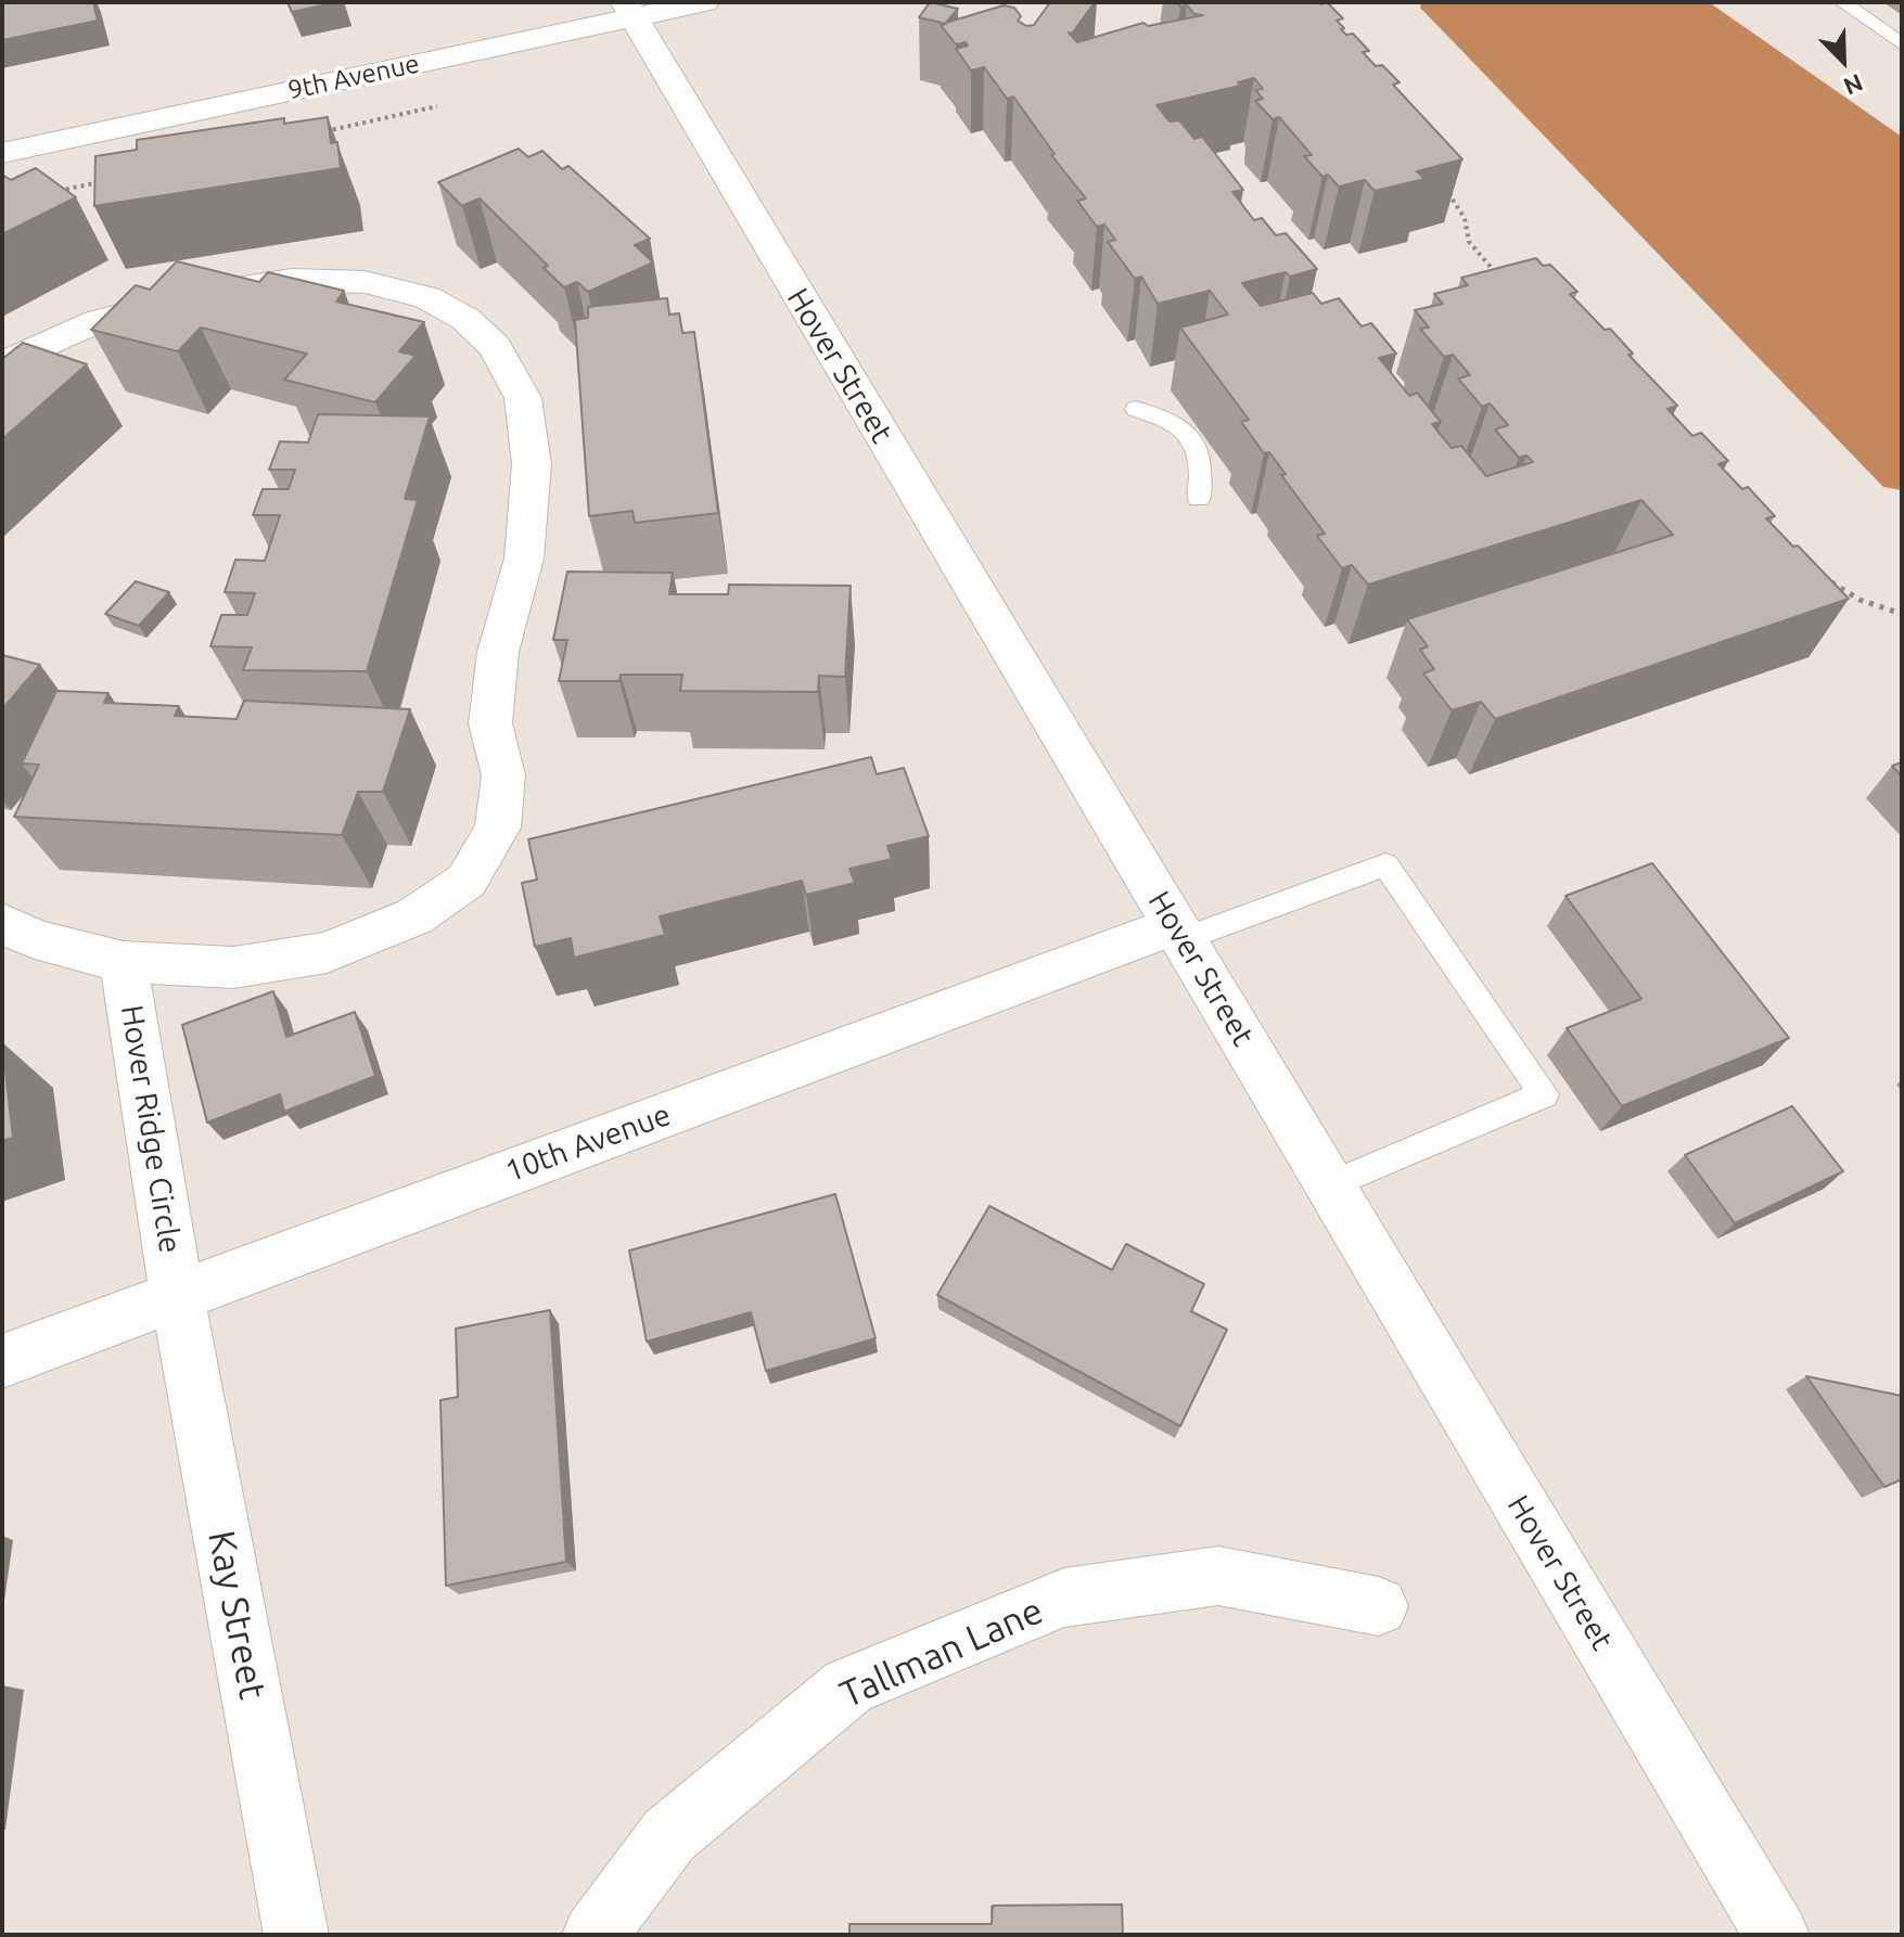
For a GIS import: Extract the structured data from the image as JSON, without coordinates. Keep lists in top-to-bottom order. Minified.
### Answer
{"streets":{"street":["9th Avenue","Hover Street","Hover Ridge Circle","10th Avenue","Kay Street","Tallman Lane"]},"crossings":[["9th Avenue","Hover Street"],["Hover Street","10th Avenue"],["Hover Ridge Circle","10th Avenue"],["Hover Ridge Circle","Kay Street"],["10th Avenue","Kay Street"]],"north":"bottom right"}
